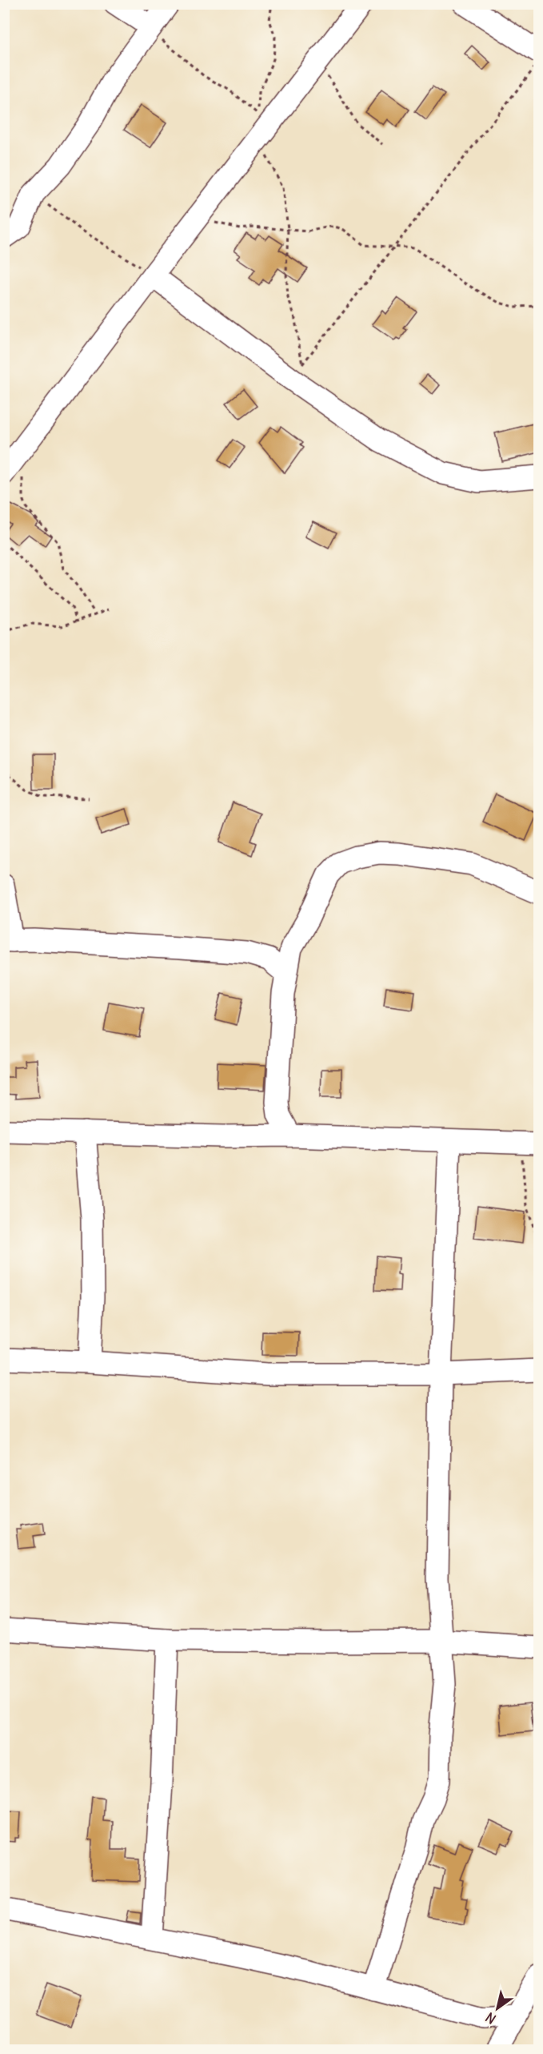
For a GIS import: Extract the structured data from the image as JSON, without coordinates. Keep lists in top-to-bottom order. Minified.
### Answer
{"north":"bottom left"}
